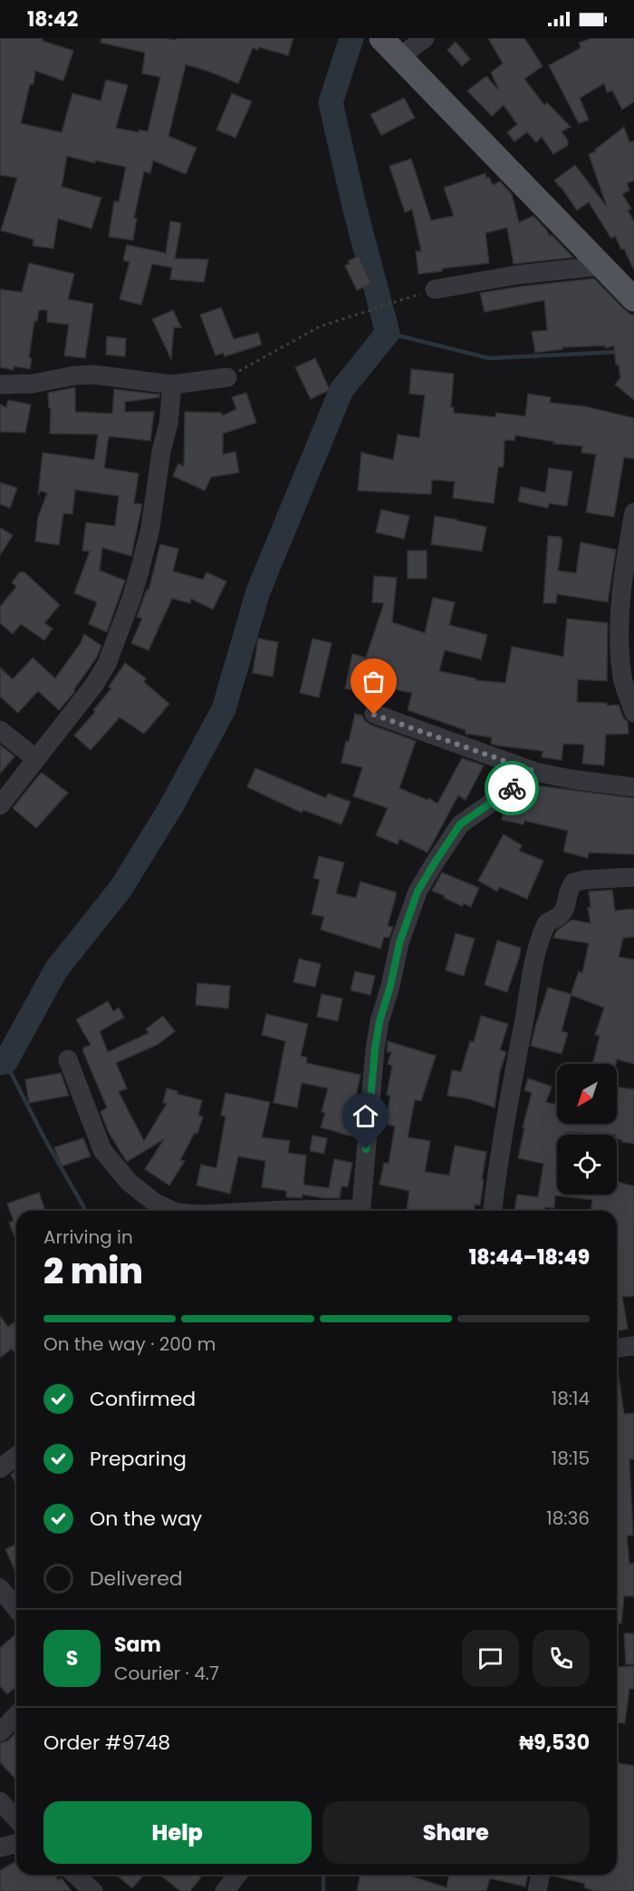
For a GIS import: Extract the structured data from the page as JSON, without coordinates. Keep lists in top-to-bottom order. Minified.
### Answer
{"north":"bottom left","page":{"status":"18:42","heading":["2 min","Arriving in","18:44–18:49"],"panel":["Sam","Courier · 4.7","Order #9748","₦9,530"],"bar":"On the way · 200 m","list":[["Confirmed","18:14"],["Preparing","18:15"],["On the way","18:36"],"Delivered"],"round":"S","buttons":["Help","Share"]}}
